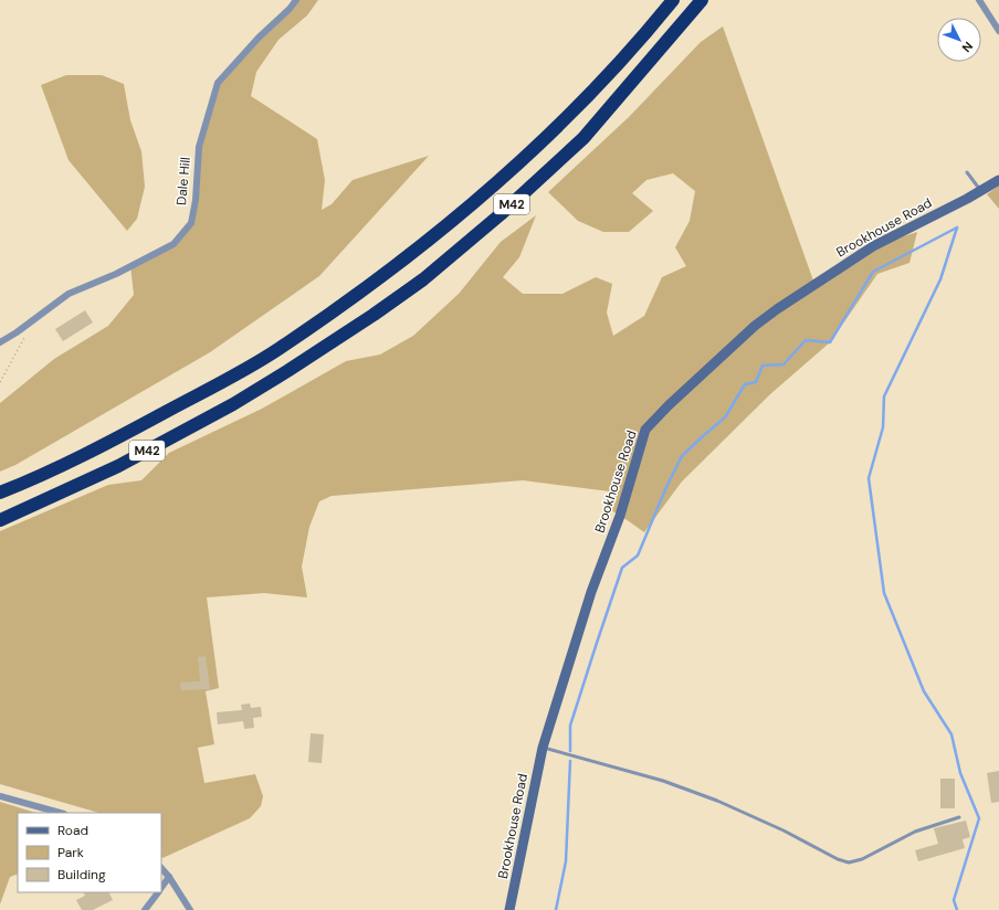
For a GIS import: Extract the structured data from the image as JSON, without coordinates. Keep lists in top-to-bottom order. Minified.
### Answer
{"streets":{"highway":["M42"],"street":["Dale Hill","Brookhouse Road"]},"legend":["Road","Park","Building"],"north":"bottom right"}
